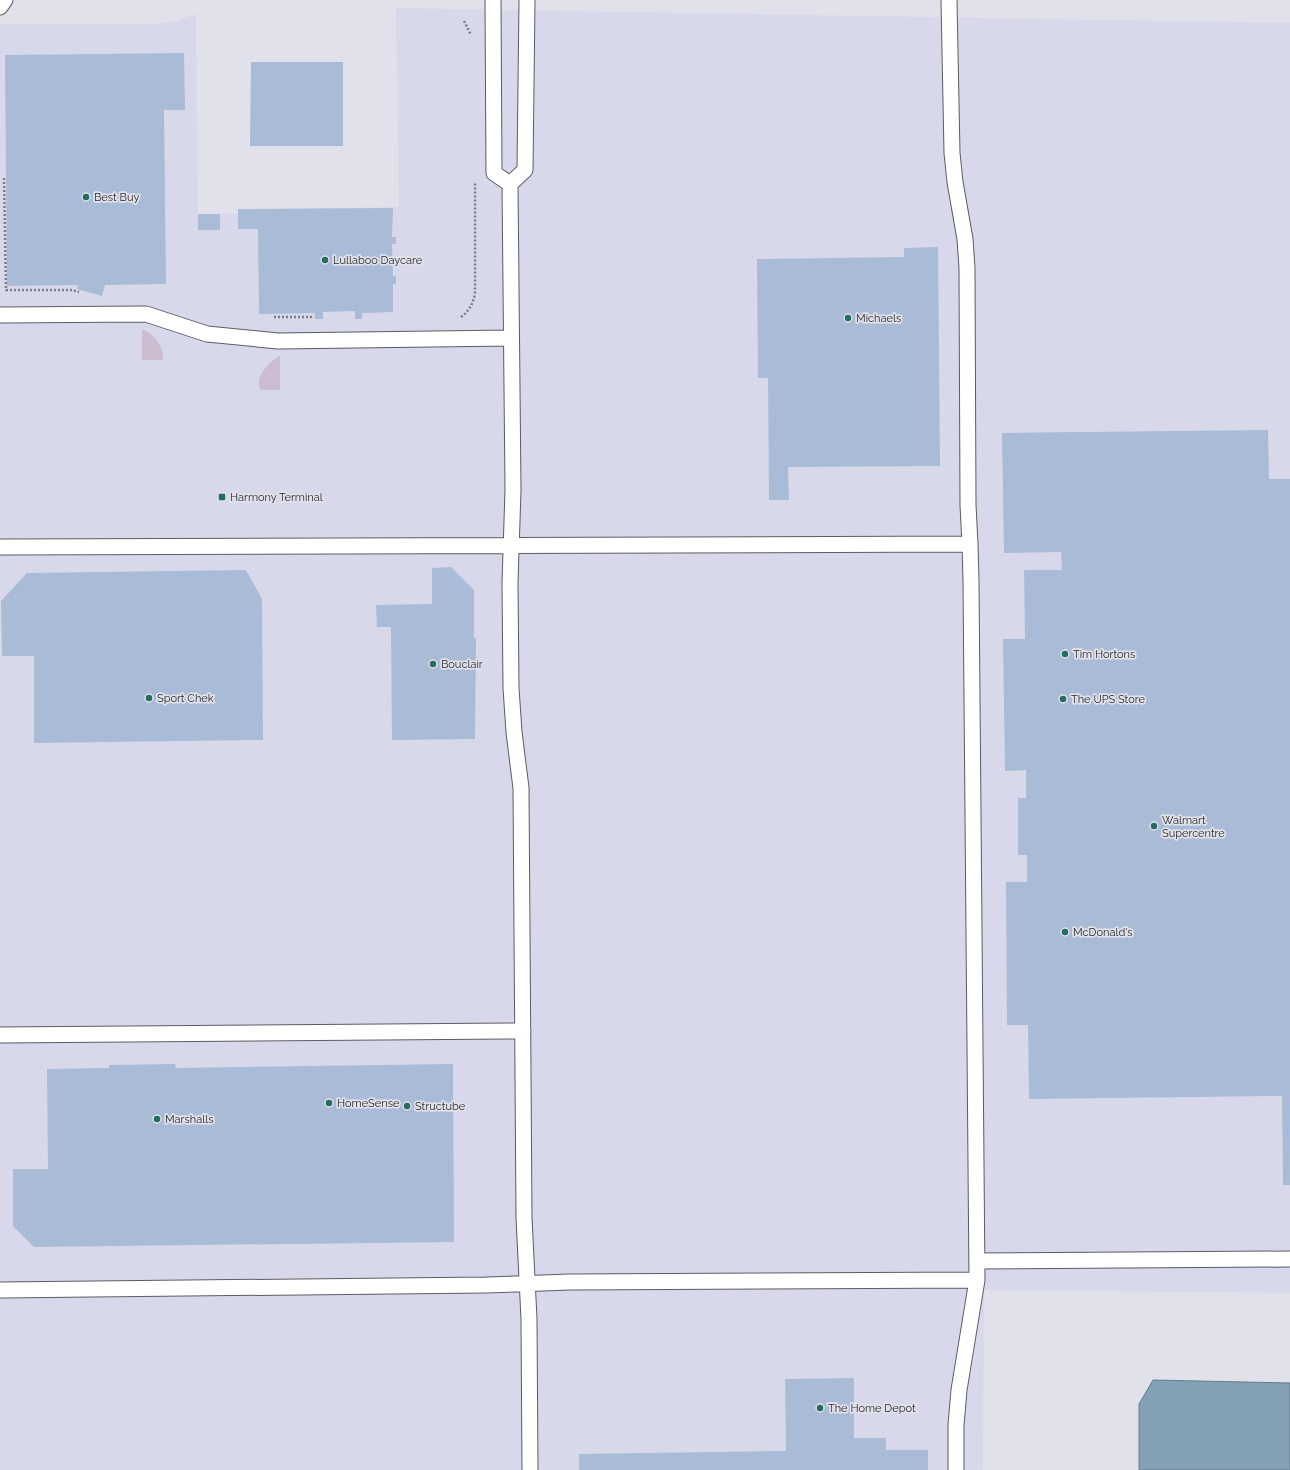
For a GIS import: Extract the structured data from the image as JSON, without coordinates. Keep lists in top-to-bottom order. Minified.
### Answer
{"places":{"other":["Best Buy","Lullaboo Daycare","Michaels","Tim Hortons","Bouclair","Sport Chek","The UPS Store","Walmart Supercentre","McDonald's","HomeSense","Structube","Marshalls","The Home Depot"],"transit":["Harmony Terminal"]}}
